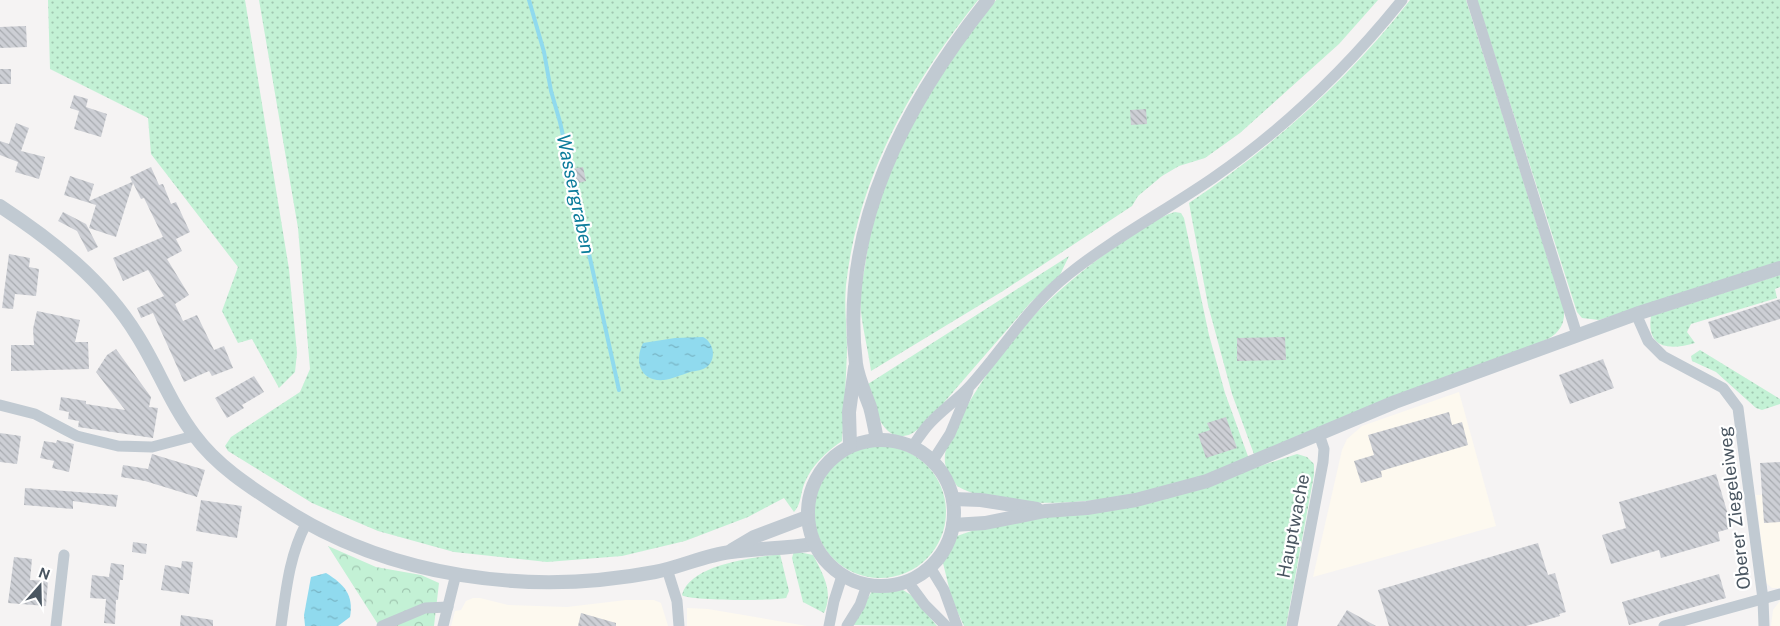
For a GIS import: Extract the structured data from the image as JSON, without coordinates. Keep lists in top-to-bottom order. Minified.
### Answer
{"streets":{"street":["Oberer Ziegeleiweg","Hauptwache"]},"water":["Wassergraben"],"north":"top"}
